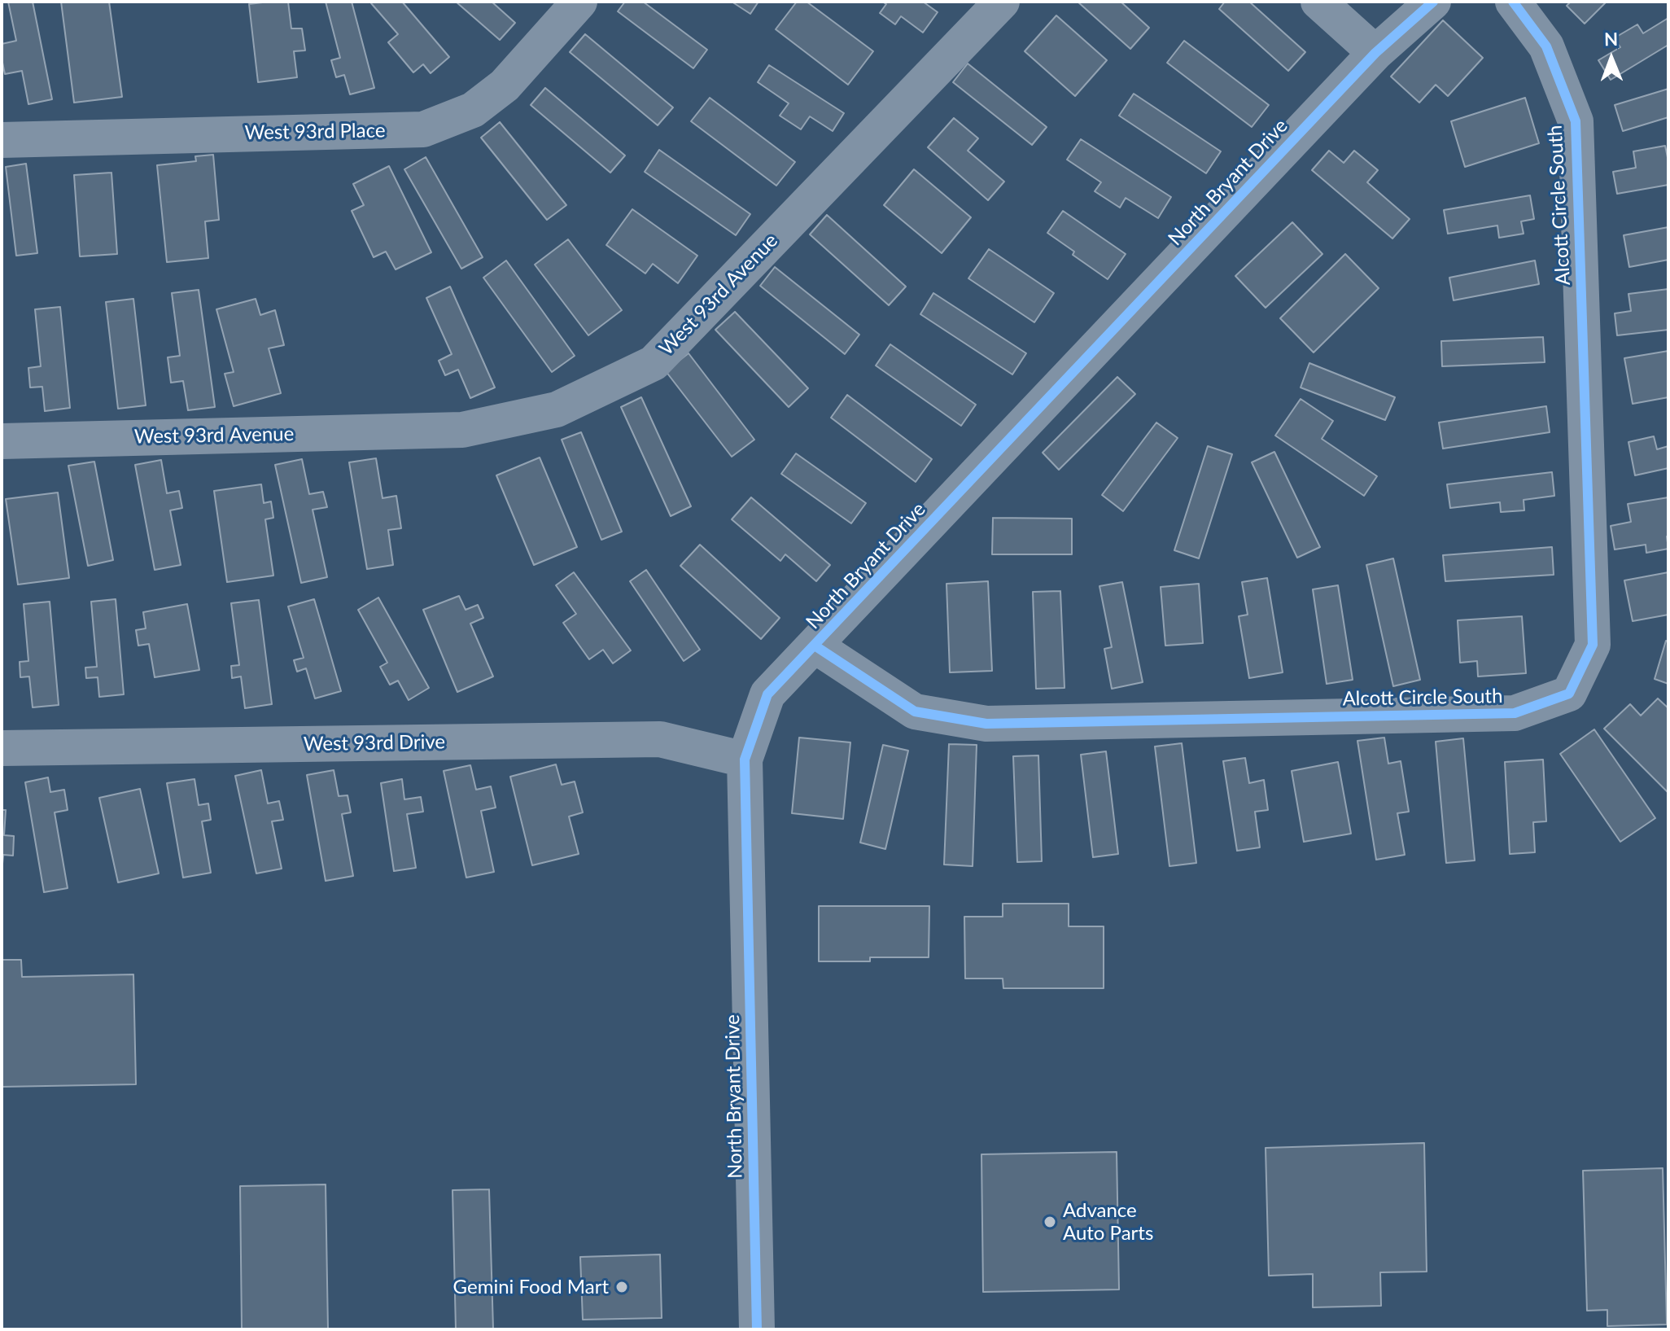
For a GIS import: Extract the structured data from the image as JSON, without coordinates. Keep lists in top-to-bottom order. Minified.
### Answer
{"streets":{"street":["West 93rd Place","North Bryant Drive","Alcott Circle South","West 93rd Avenue","West 93rd Drive"]},"crossings":[["North Bryant Drive","Alcott Circle South"],["North Bryant Drive","West 93rd Drive"]],"places":["Advance Auto Parts","Gemini Food Mart"],"north":"top"}
